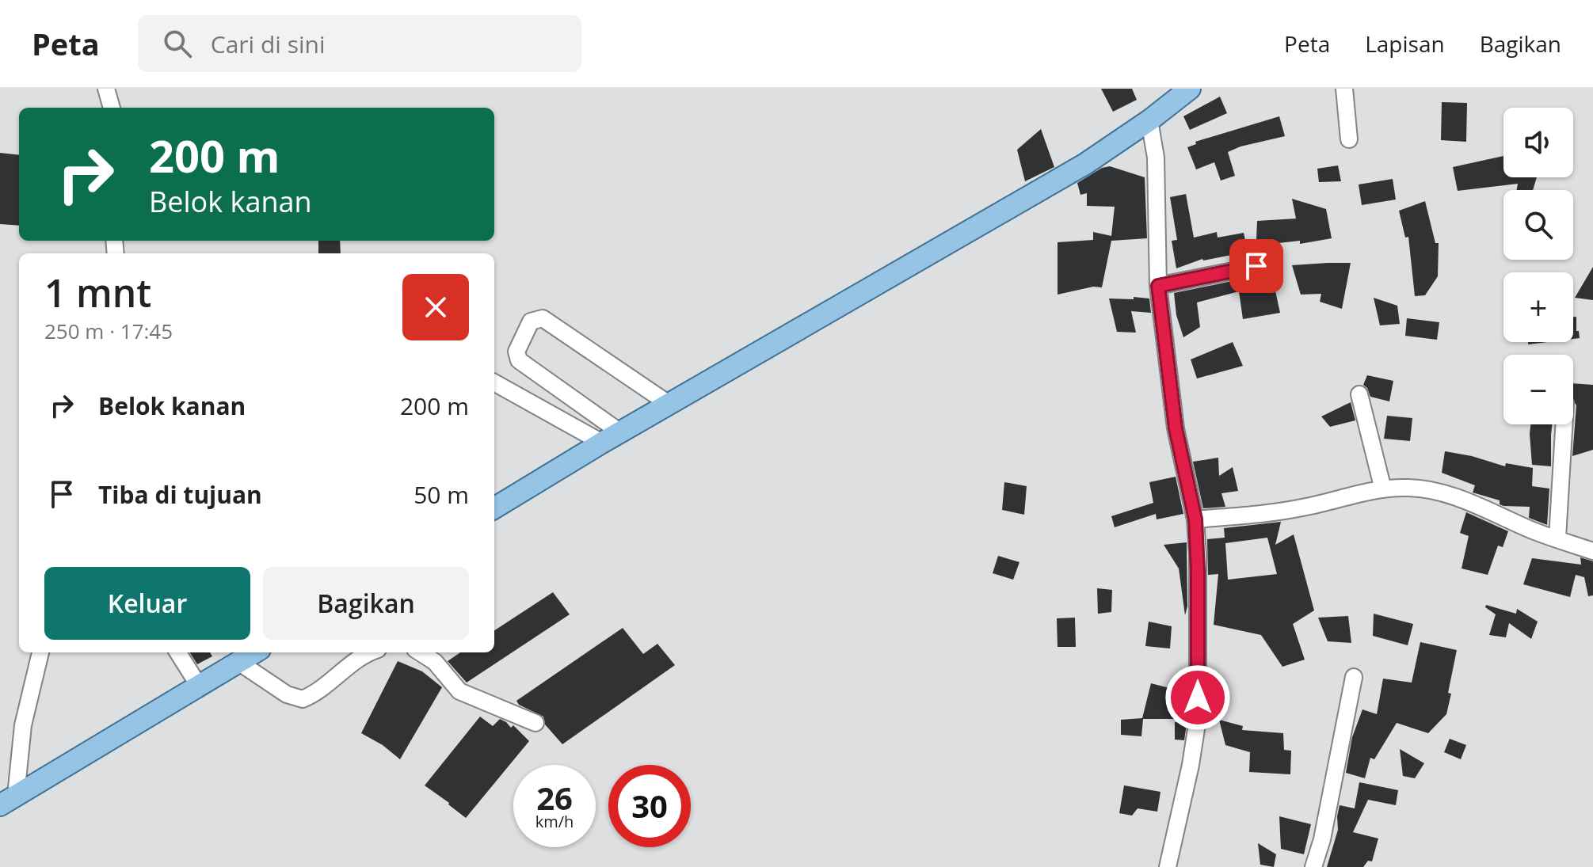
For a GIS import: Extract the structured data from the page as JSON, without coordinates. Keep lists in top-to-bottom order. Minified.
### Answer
{"page":{"header":"Peta","search":"Cari di sini","nav":["Peta","Lapisan","Bagikan"],"map_buttons":["+","−"],"turn":["200 m","Belok kanan"],"heading":["1 mnt","250 m · 17:45"],"list":[{"name":"Belok kanan","value":"200 m"},{"name":"Tiba di tujuan","value":"50 m"}],"buttons":["Keluar","Bagikan"],"speed":"26 km/h","limit":"30"}}
